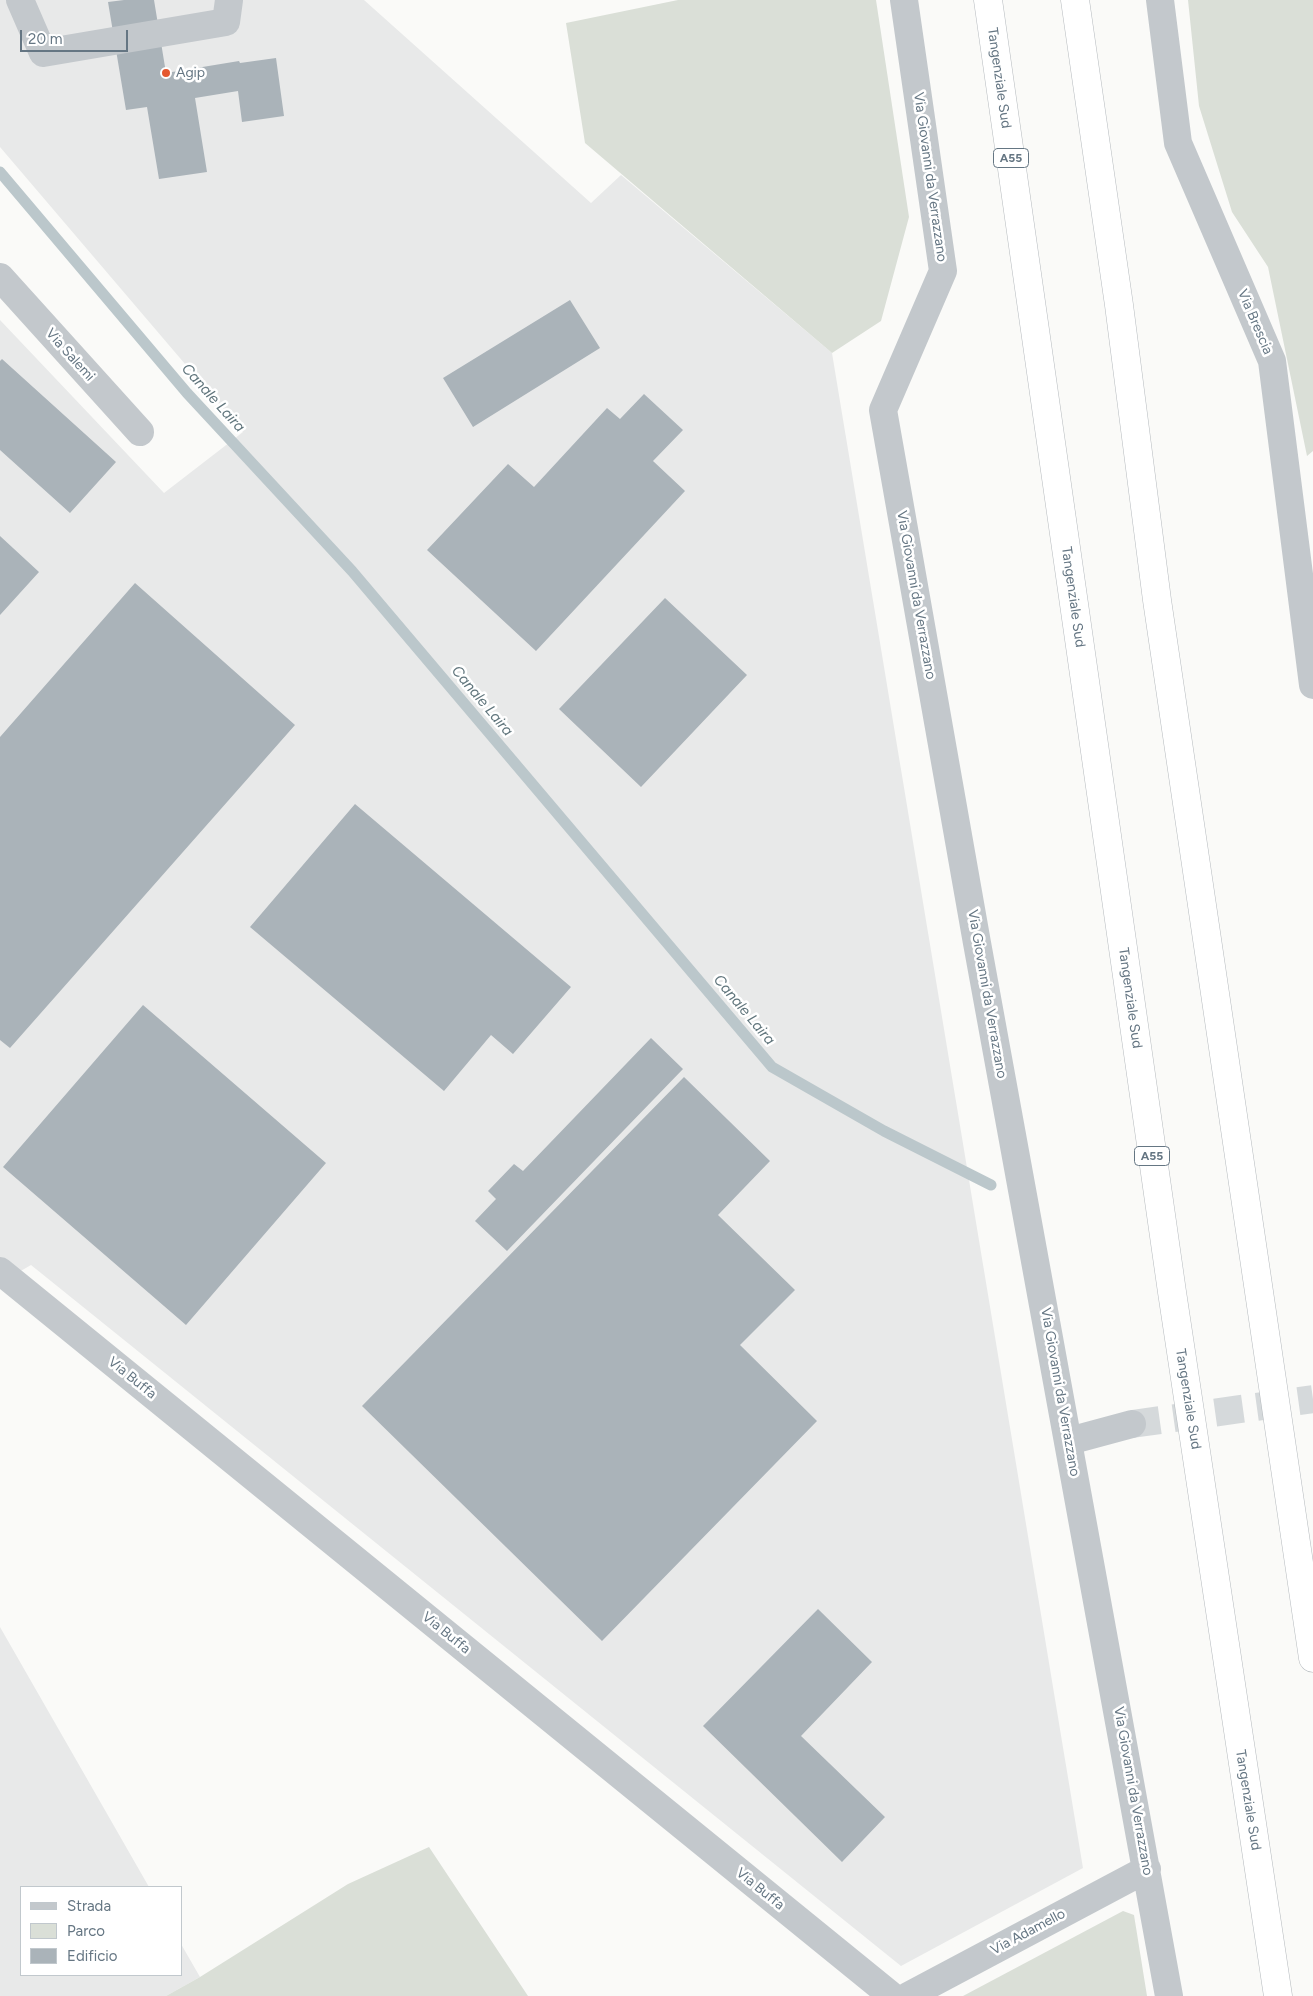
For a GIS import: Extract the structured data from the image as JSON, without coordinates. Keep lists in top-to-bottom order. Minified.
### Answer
{"streets":{"highway":["Tangenziale Sud","A55"],"street":["Via Giovanni da Verrazzano","Via Brescia","Via Salemi","Via Buffa","Via Adamello"]},"crossings":[["Via Giovanni da Verrazzano","Via Adamello"]],"water":["Canale Laira"],"places":["Agip"],"legend":["Strada","Parco","Edificio"],"scale_bar":"20 m"}
